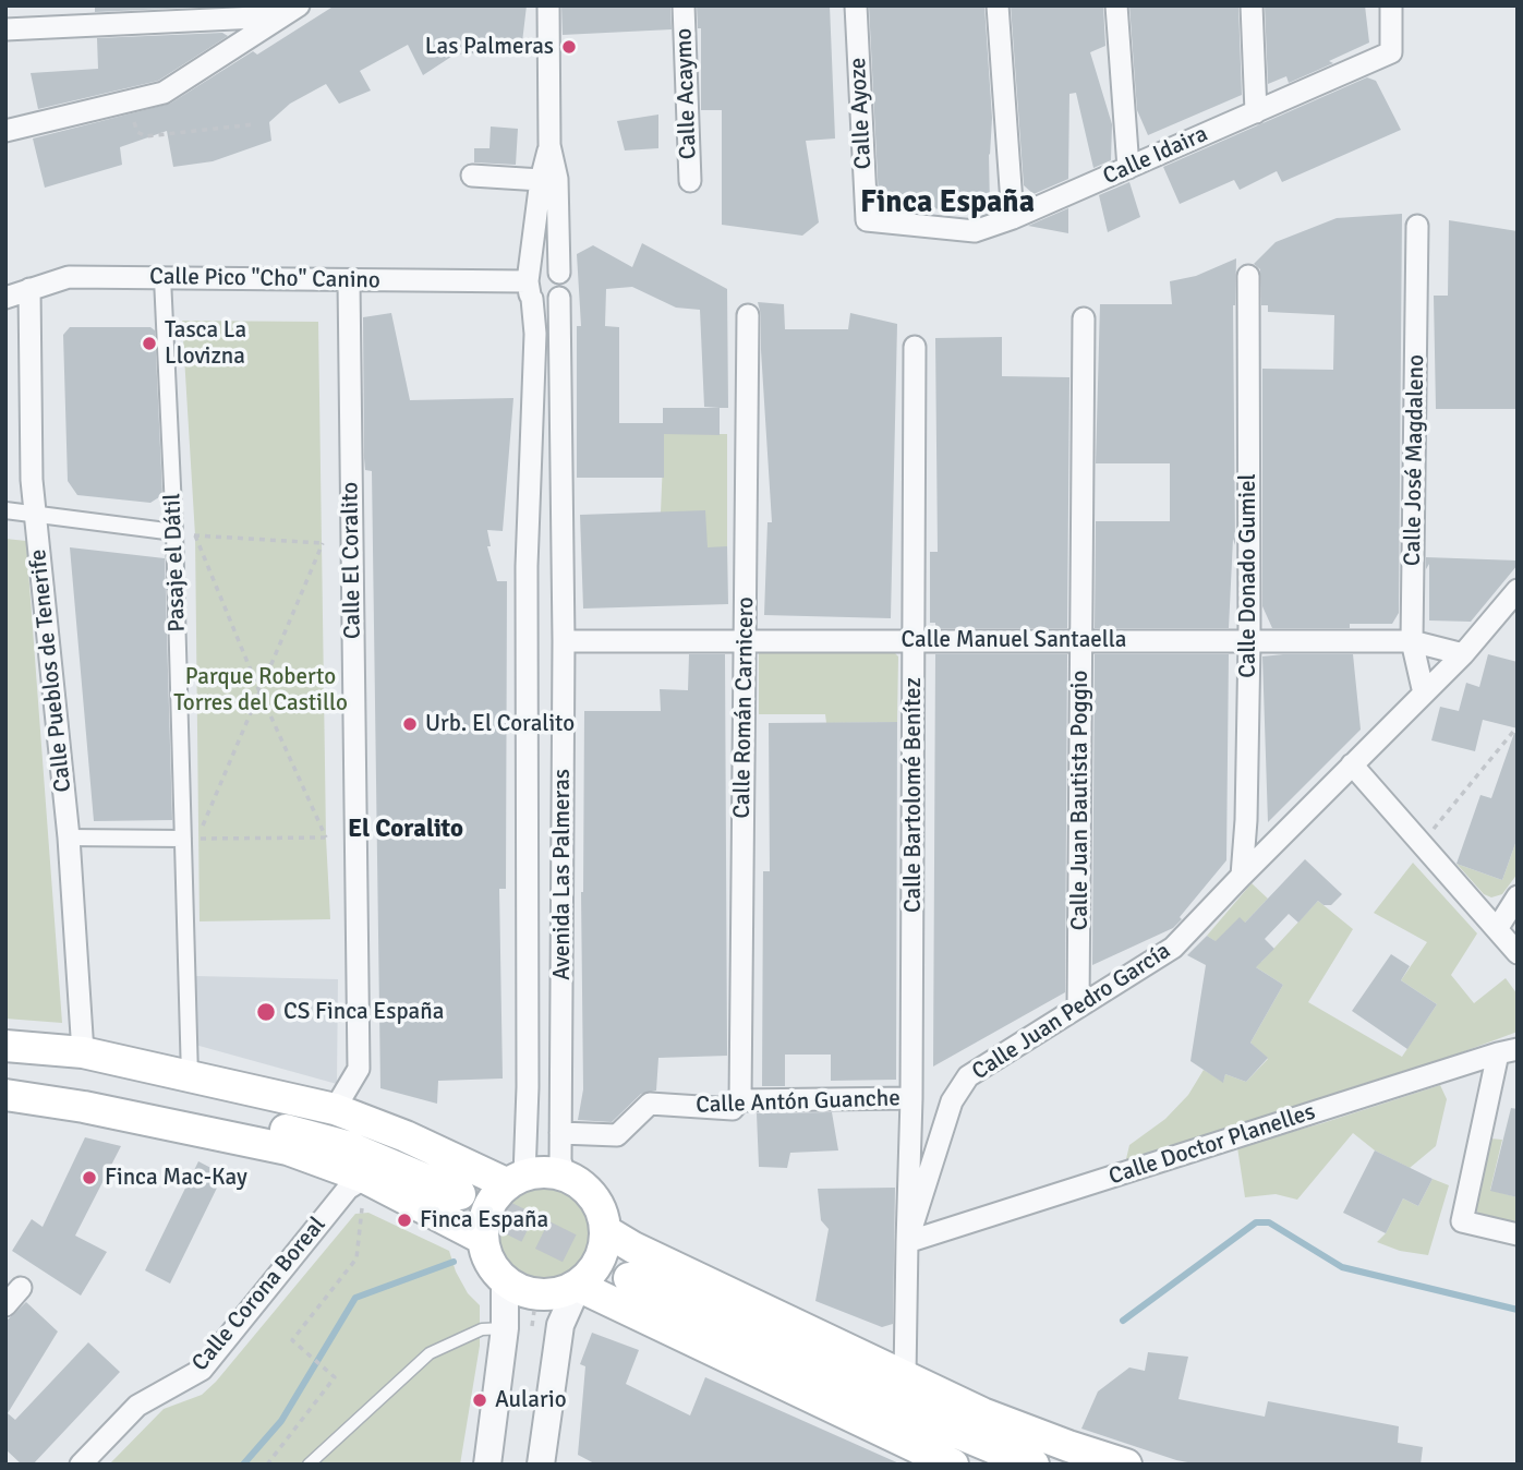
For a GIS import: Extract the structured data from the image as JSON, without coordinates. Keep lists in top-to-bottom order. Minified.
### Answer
{"streets":{"street":["Calle Acaymo","Calle Ayoze","Calle Idaira","Calle Pico \"Cho\" Canino","Calle José Magdaleno","Calle El Coralito","Pasaje el Dátil","Calle Donado Gumiel","Calle Manuel Santaella","Calle Pueblos de Tenerife","Calle Román Carnicero","Calle Bartolomé Benítez","Calle Juan Bautista Poggio","Avenida Las Palmeras","Calle Juan Pedro García","Calle Antón Guanche","Calle Doctor Planelles","Calle Corona Boreal"]},"crossings":[["Calle Ayoze","Calle Idaira"],["Calle Pico \"Cho\" Canino","Calle El Coralito"],["Calle Pico \"Cho\" Canino","Pasaje el Dátil"],["Calle Pico \"Cho\" Canino","Calle Pueblos de Tenerife"],["Calle Pico \"Cho\" Canino","Avenida Las Palmeras"],["Calle José Magdaleno","Calle Manuel Santaella"],["Calle José Magdaleno","Calle Juan Pedro García"],["Calle Donado Gumiel","Calle Manuel Santaella"],["Calle Donado Gumiel","Calle Juan Pedro García"],["Calle Manuel Santaella","Calle Román Carnicero"],["Calle Manuel Santaella","Calle Bartolomé Benítez"],["Calle Manuel Santaella","Calle Juan Bautista Poggio"],["Calle Manuel Santaella","Avenida Las Palmeras"],["Calle Manuel Santaella","Calle Juan Pedro García"],["Calle Román Carnicero","Calle Antón Guanche"],["Calle Bartolomé Benítez","Calle Juan Pedro García"],["Calle Bartolomé Benítez","Calle Antón Guanche"],["Calle Bartolomé Benítez","Calle Doctor Planelles"],["Calle Juan Bautista Poggio","Calle Juan Pedro García"],["Avenida Las Palmeras","Calle Antón Guanche"],["Calle Juan Pedro García","Calle Doctor Planelles"]],"districts":["Finca España","El Coralito"],"parks":["Parque Roberto Torres del Castillo"],"places":["Las Palmeras","Tasca La Llovizna","Urb. El Coralito","CS Finca España","Finca Mac-Kay","Finca España","Aulario"]}
